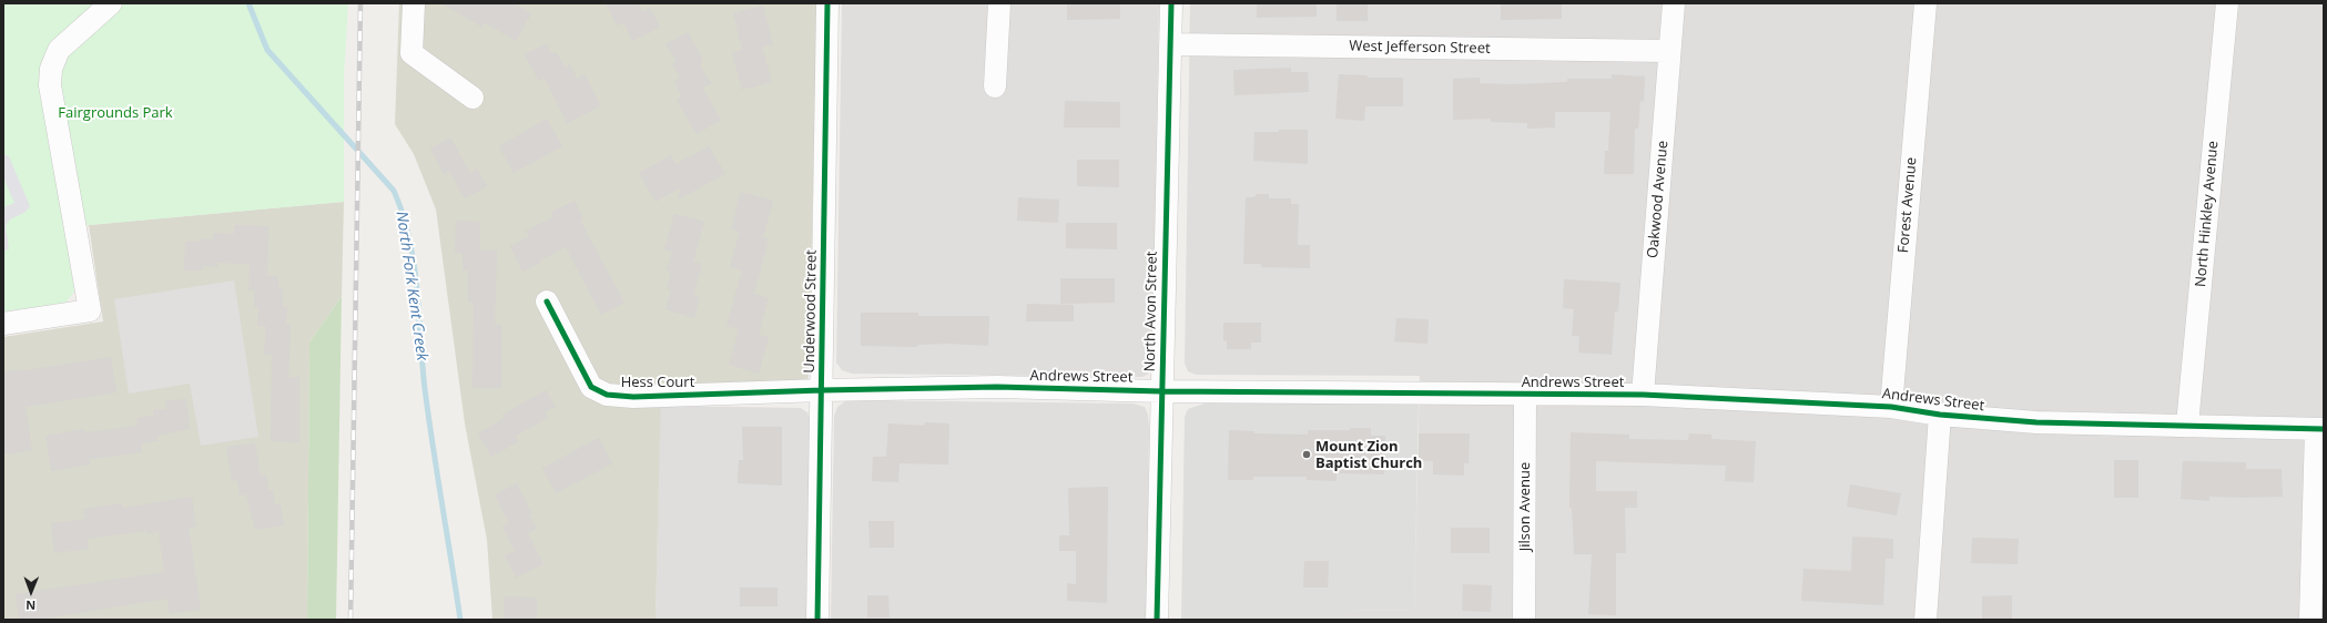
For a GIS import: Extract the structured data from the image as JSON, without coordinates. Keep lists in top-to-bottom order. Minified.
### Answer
{"streets":{"street":["West Jefferson Street","Oakwood Avenue","Forest Avenue","North Hinkley Avenue","Underwood Street","North Avon Street","Andrews Street","Hess Court","Jilson Avenue"]},"crossings":[["West Jefferson Street","Oakwood Avenue"],["West Jefferson Street","North Avon Street"],["Oakwood Avenue","Andrews Street"],["Forest Avenue","Andrews Street"],["North Hinkley Avenue","Andrews Street"],["Underwood Street","Andrews Street"],["Underwood Street","Hess Court"],["North Avon Street","Andrews Street"],["Andrews Street","Hess Court"],["Andrews Street","Jilson Avenue"]],"water":["North Fork Kent Creek"],"parks":["Fairgrounds Park"],"places":["Mount Zion Baptist Church"],"north":"bottom"}
